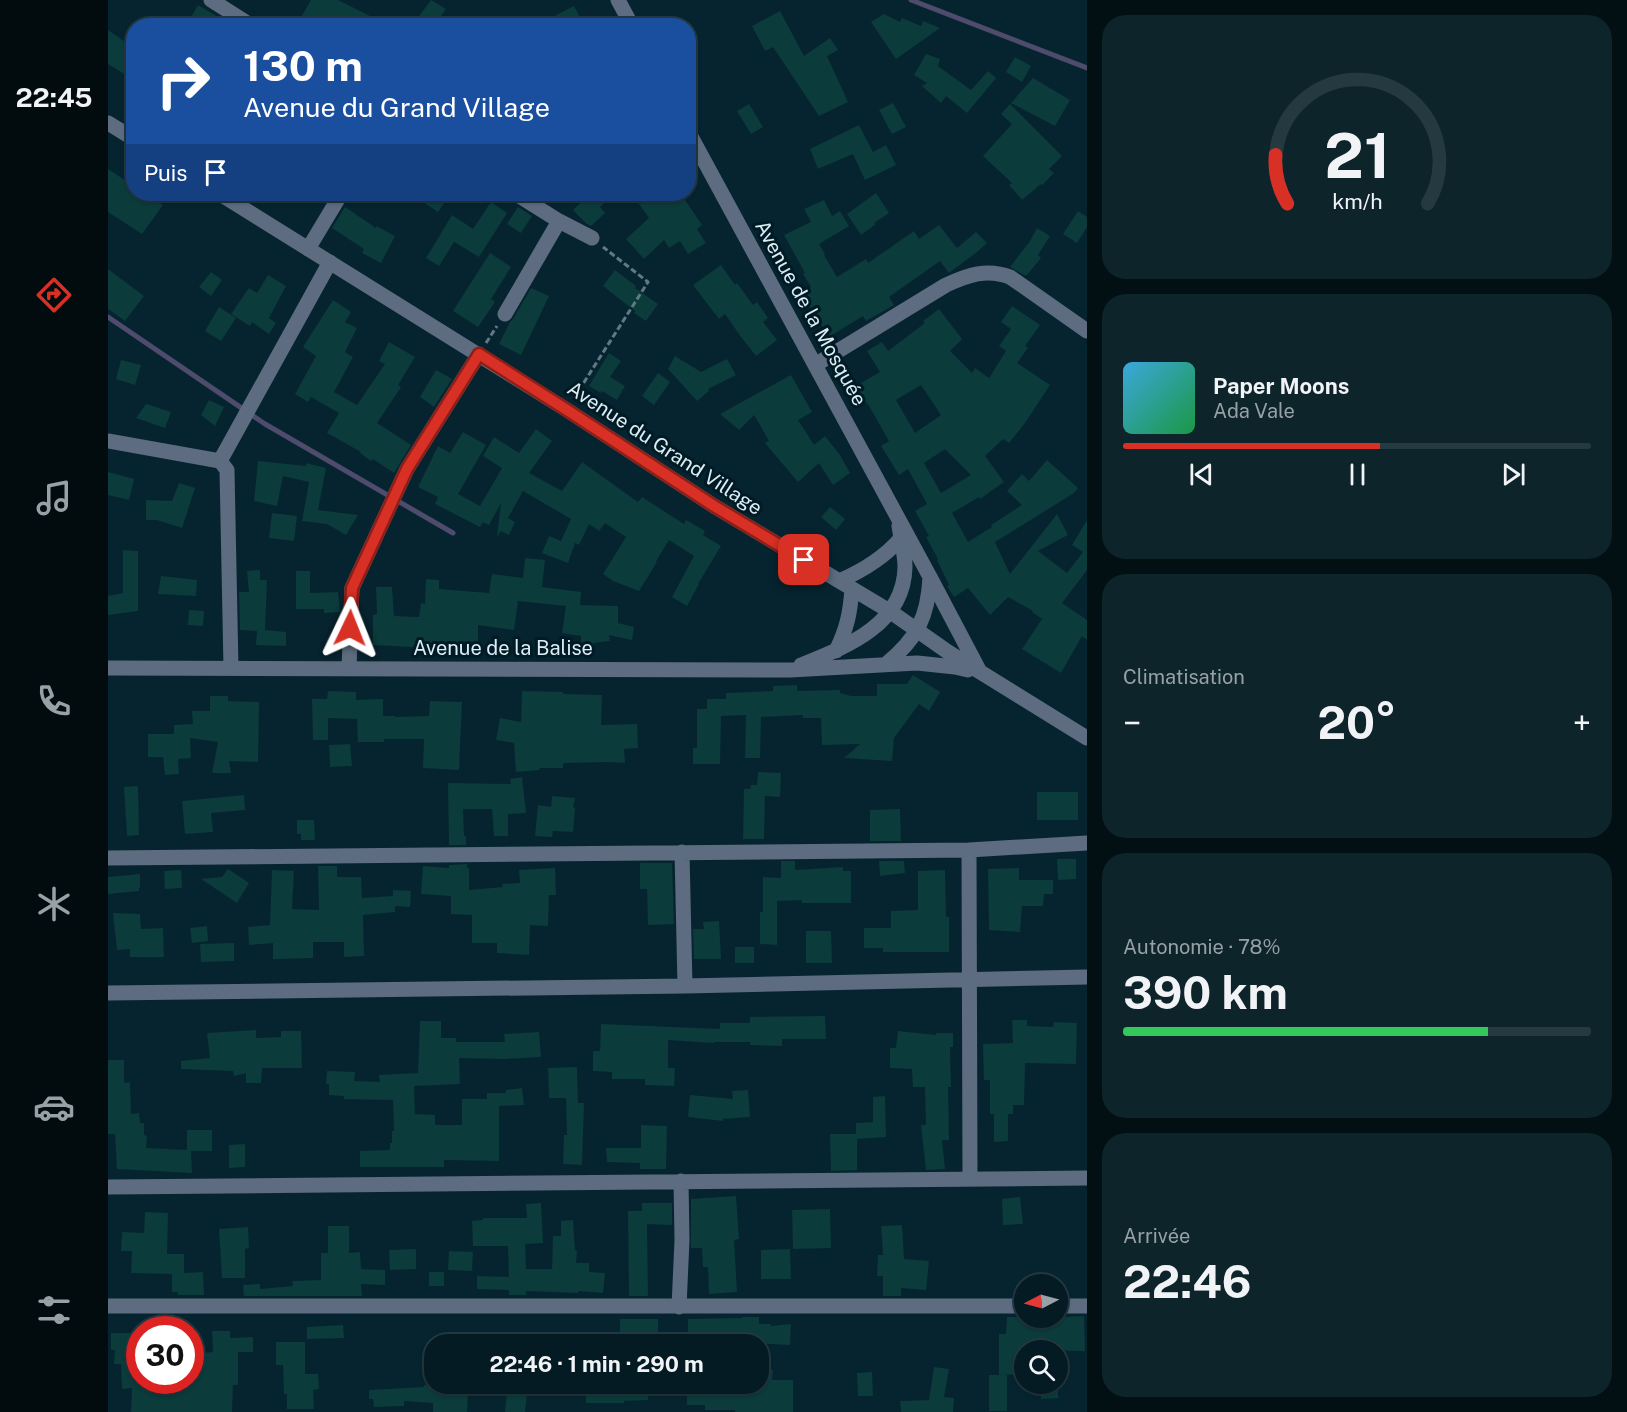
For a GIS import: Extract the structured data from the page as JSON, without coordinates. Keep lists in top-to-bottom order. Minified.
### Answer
{"streets":{"street":["Avenue de la Mosquée","Avenue du Grand Village","Avenue de la Balise"]},"crossings":[["Avenue de la Mosquée","Avenue du Grand Village"],["Avenue de la Mosquée","Avenue de la Balise"],["Avenue du Grand Village","Avenue de la Balise"]],"north":"left","page":{"tabs":"22:45","turn":["130 m","Avenue du Grand Village"],"then":"Puis","song":["Paper Moons","Ada Vale"],"tile":["Climatisation",["Autonomie · 78%","390 km"],["Arrivée","22:46"]],"heat":["−","20°","+"],"limit":"30","trip":"22:46 · 1 min · 290 m","gauge":["21","km/h"]}}
